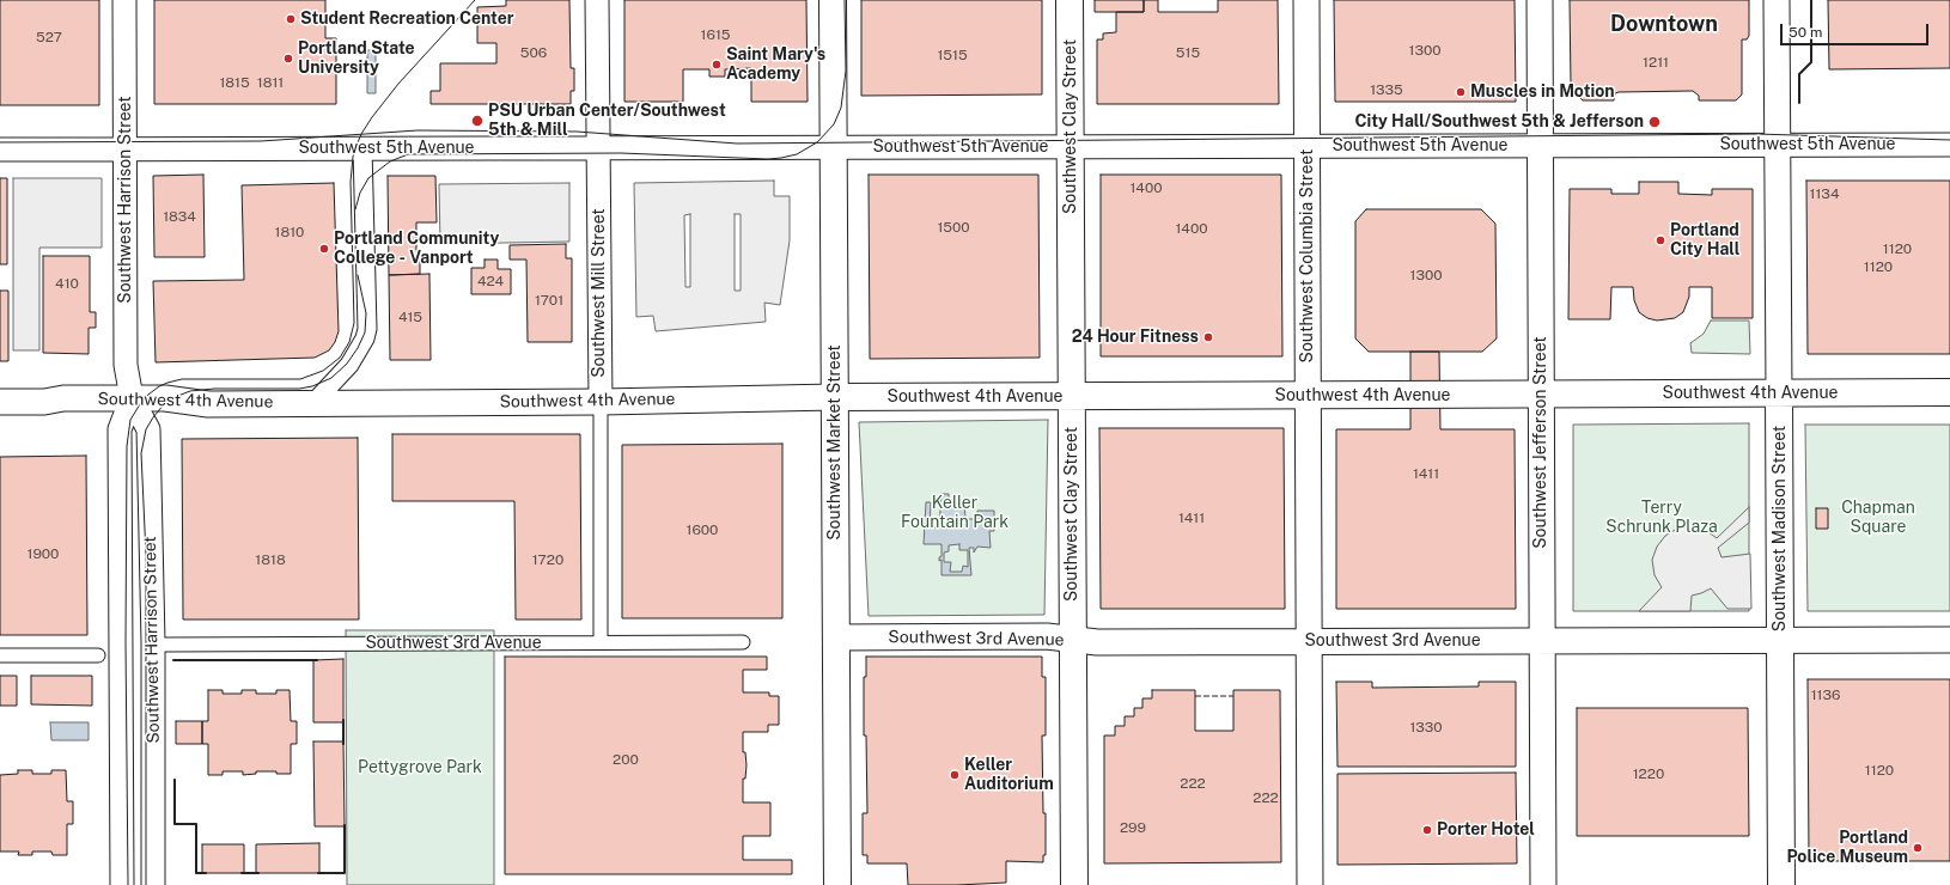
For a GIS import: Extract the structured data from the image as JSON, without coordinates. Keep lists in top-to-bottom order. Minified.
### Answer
{"streets":{"main road":["Southwest Clay Street","Southwest Columbia Street","Southwest 4th Avenue","Southwest Market Street","Southwest Jefferson Street","Southwest Madison Street","Southwest 3rd Avenue"],"street":["Southwest 5th Avenue","Southwest Harrison Street","Southwest Mill Street"]},"crossings":[["Southwest Clay Street","Southwest 5th Avenue"],["Southwest Clay Street","Southwest 4th Avenue"],["Southwest Clay Street","Southwest 3rd Avenue"],["Southwest 5th Avenue","Southwest Harrison Street"],["Southwest 5th Avenue","Southwest Columbia Street"],["Southwest 5th Avenue","Southwest Mill Street"],["Southwest 5th Avenue","Southwest Market Street"],["Southwest 5th Avenue","Southwest Jefferson Street"],["Southwest 5th Avenue","Southwest Madison Street"],["Southwest Harrison Street","Southwest 4th Avenue"],["Southwest Columbia Street","Southwest 4th Avenue"],["Southwest Columbia Street","Southwest 3rd Avenue"],["Southwest Mill Street","Southwest 4th Avenue"],["Southwest Mill Street","Southwest 3rd Avenue"],["Southwest 4th Avenue","Southwest Market Street"],["Southwest 4th Avenue","Southwest Jefferson Street"],["Southwest 4th Avenue","Southwest Madison Street"],["Southwest Market Street","Southwest 3rd Avenue"],["Southwest Jefferson Street","Southwest 3rd Avenue"],["Southwest Madison Street","Southwest 3rd Avenue"]],"districts":["Downtown"],"parks":["Keller Fountain Park","Terry Schrunk Plaza","Chapman Square","Pettygrove Park"],"places":["Student Recreation Center","Portland State University","Saint Mary's Academy","Muscles in Motion","PSU Urban Center/Southwest 5th & Mill","City Hall/Southwest 5th & Jefferson","Portland City Hall","Portland Community College - Vanport","24 Hour Fitness","Keller Auditorium","Porter Hotel","Portland Police Museum"],"house_numbers":["1615","527","1300","506","515","1515","1211","1815","1811","1335","1400","1134","1834","1500","1400","1810","1120","1120","1300","424","410","1701","415","1411","1411","1600","1900","1818","1720","1136","1330","200","1120","1220","222","222","299"],"scale_bar":"50 m"}
